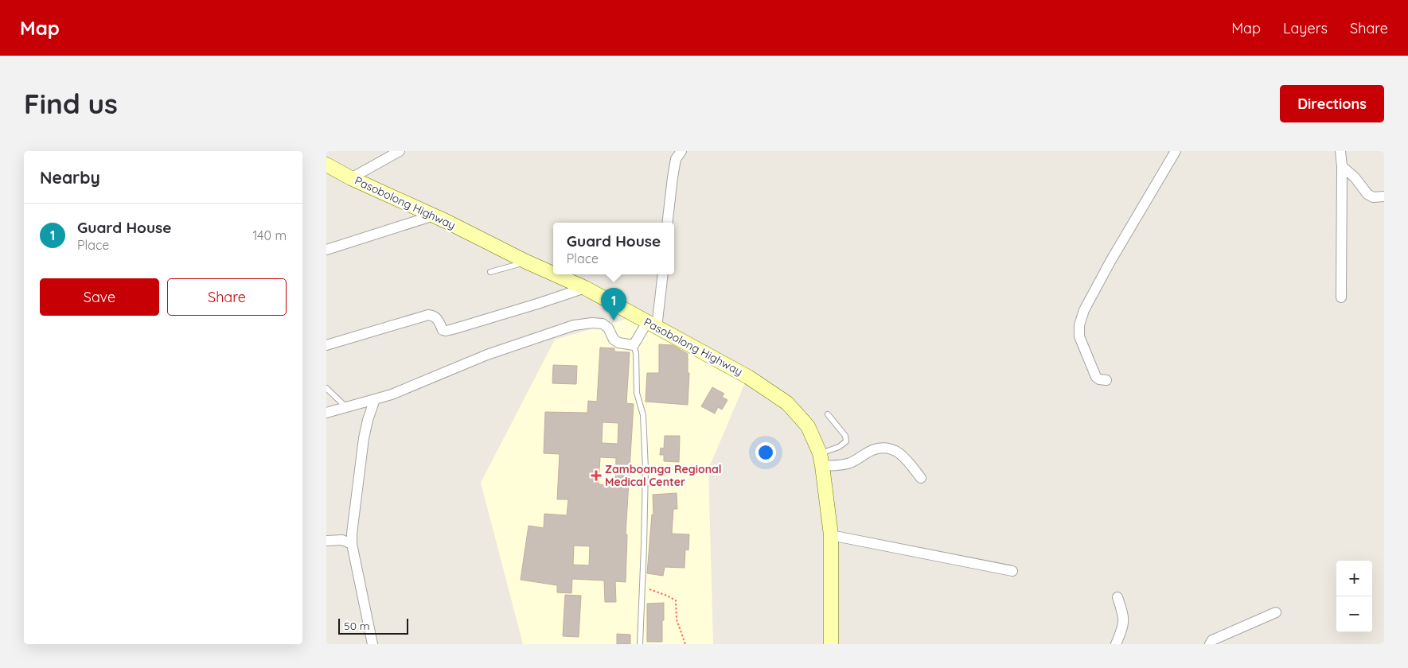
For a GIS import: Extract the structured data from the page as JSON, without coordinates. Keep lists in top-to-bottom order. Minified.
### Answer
{"streets":{"street":["Pasobolong Highway"]},"places":{"health":["Zamboanga Regional Medical Center"]},"scale_bar":"50 m","page":{"header":"Map","nav":["Map","Layers","Share"],"buttons":["Directions",["Save","Share"]],"title":"Find us","heading":"Nearby","list":[{"mark":"1","name":"Guard House","note":"Place","value":"140 m"}],"popup":["Guard House","Place"],"pins":"1","map_buttons":["+","−"],"scale":"50 m"}}
